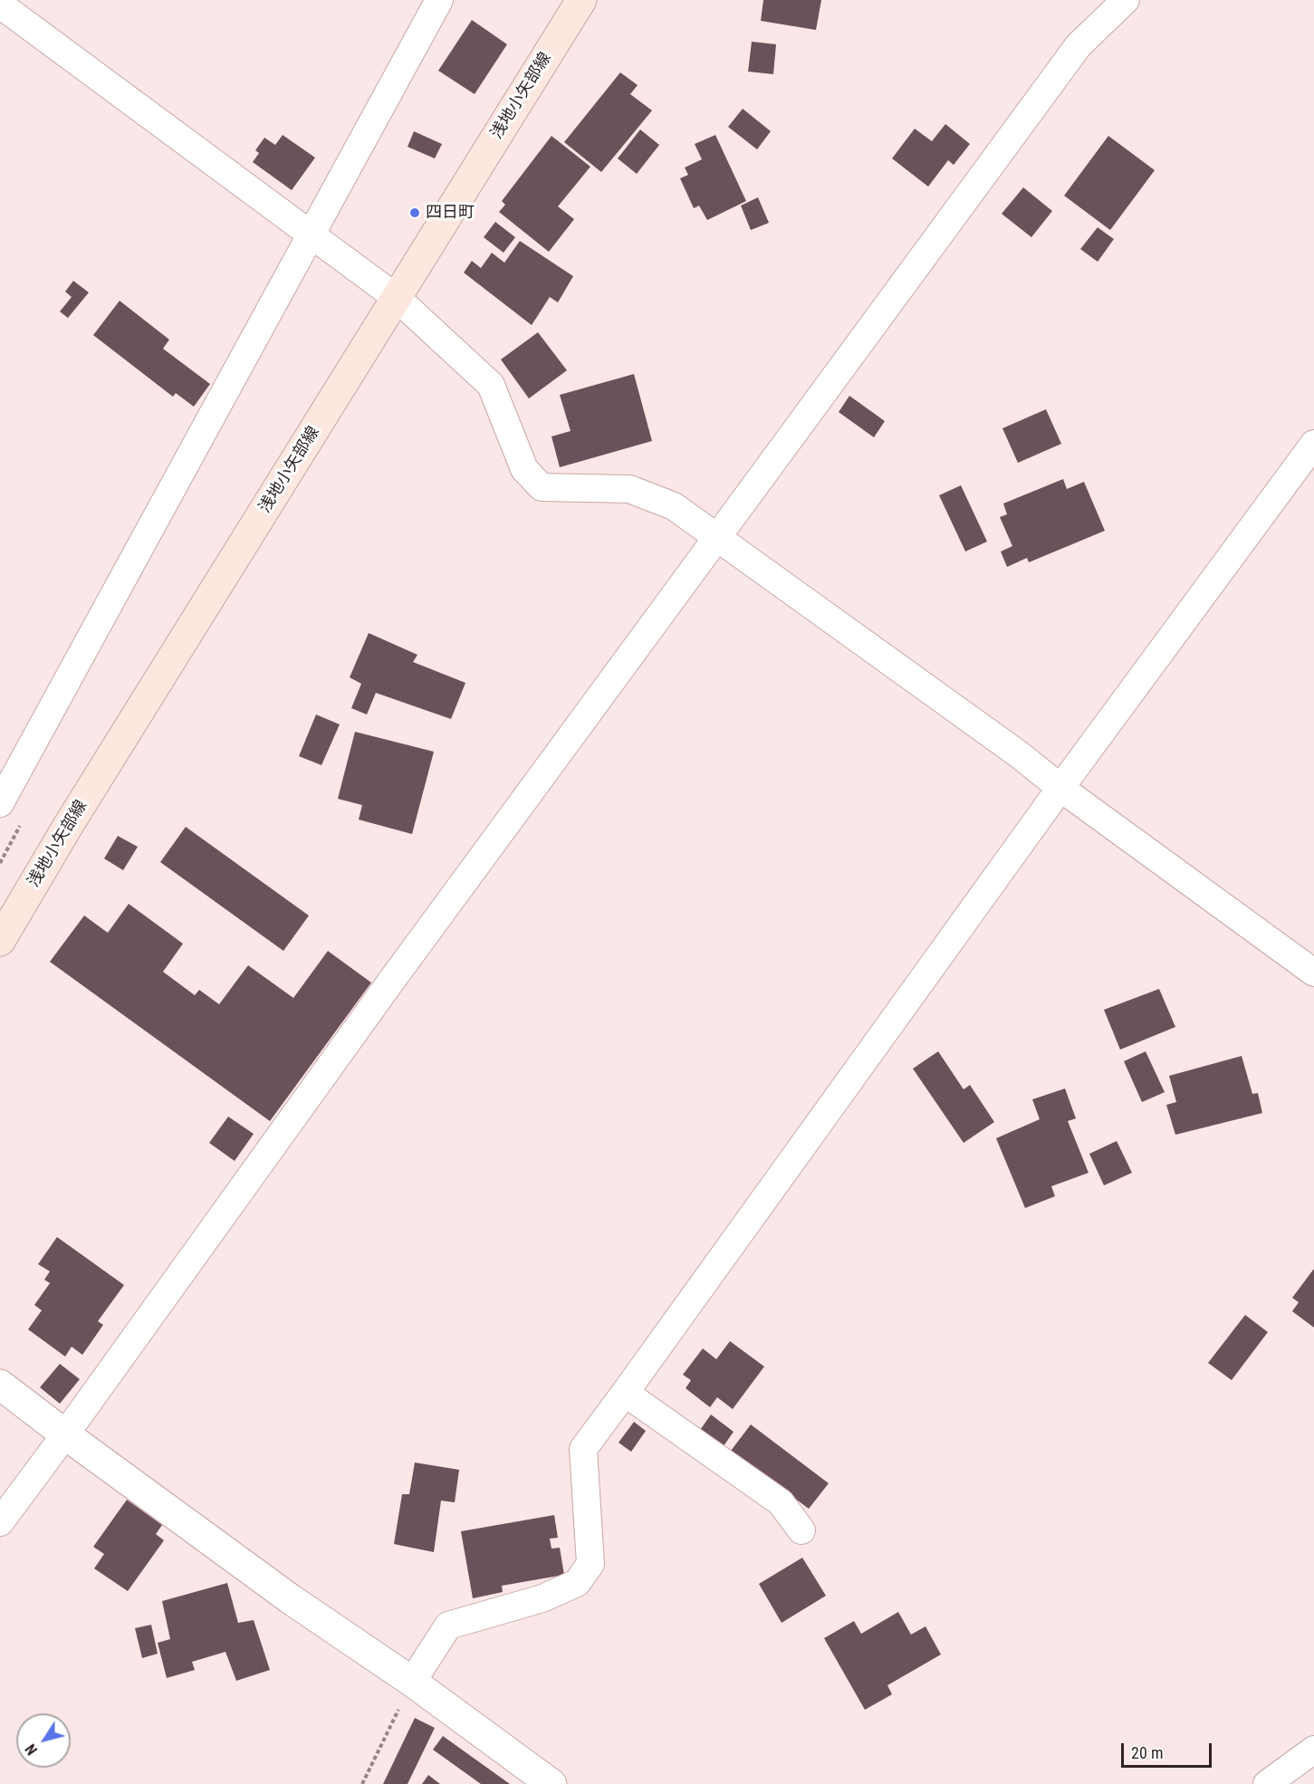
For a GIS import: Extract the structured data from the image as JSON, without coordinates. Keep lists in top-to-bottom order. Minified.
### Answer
{"streets":{"main road":["浅地小矢部線"]},"places":["四日町"],"scale_bar":"20 m","north":"bottom left"}
